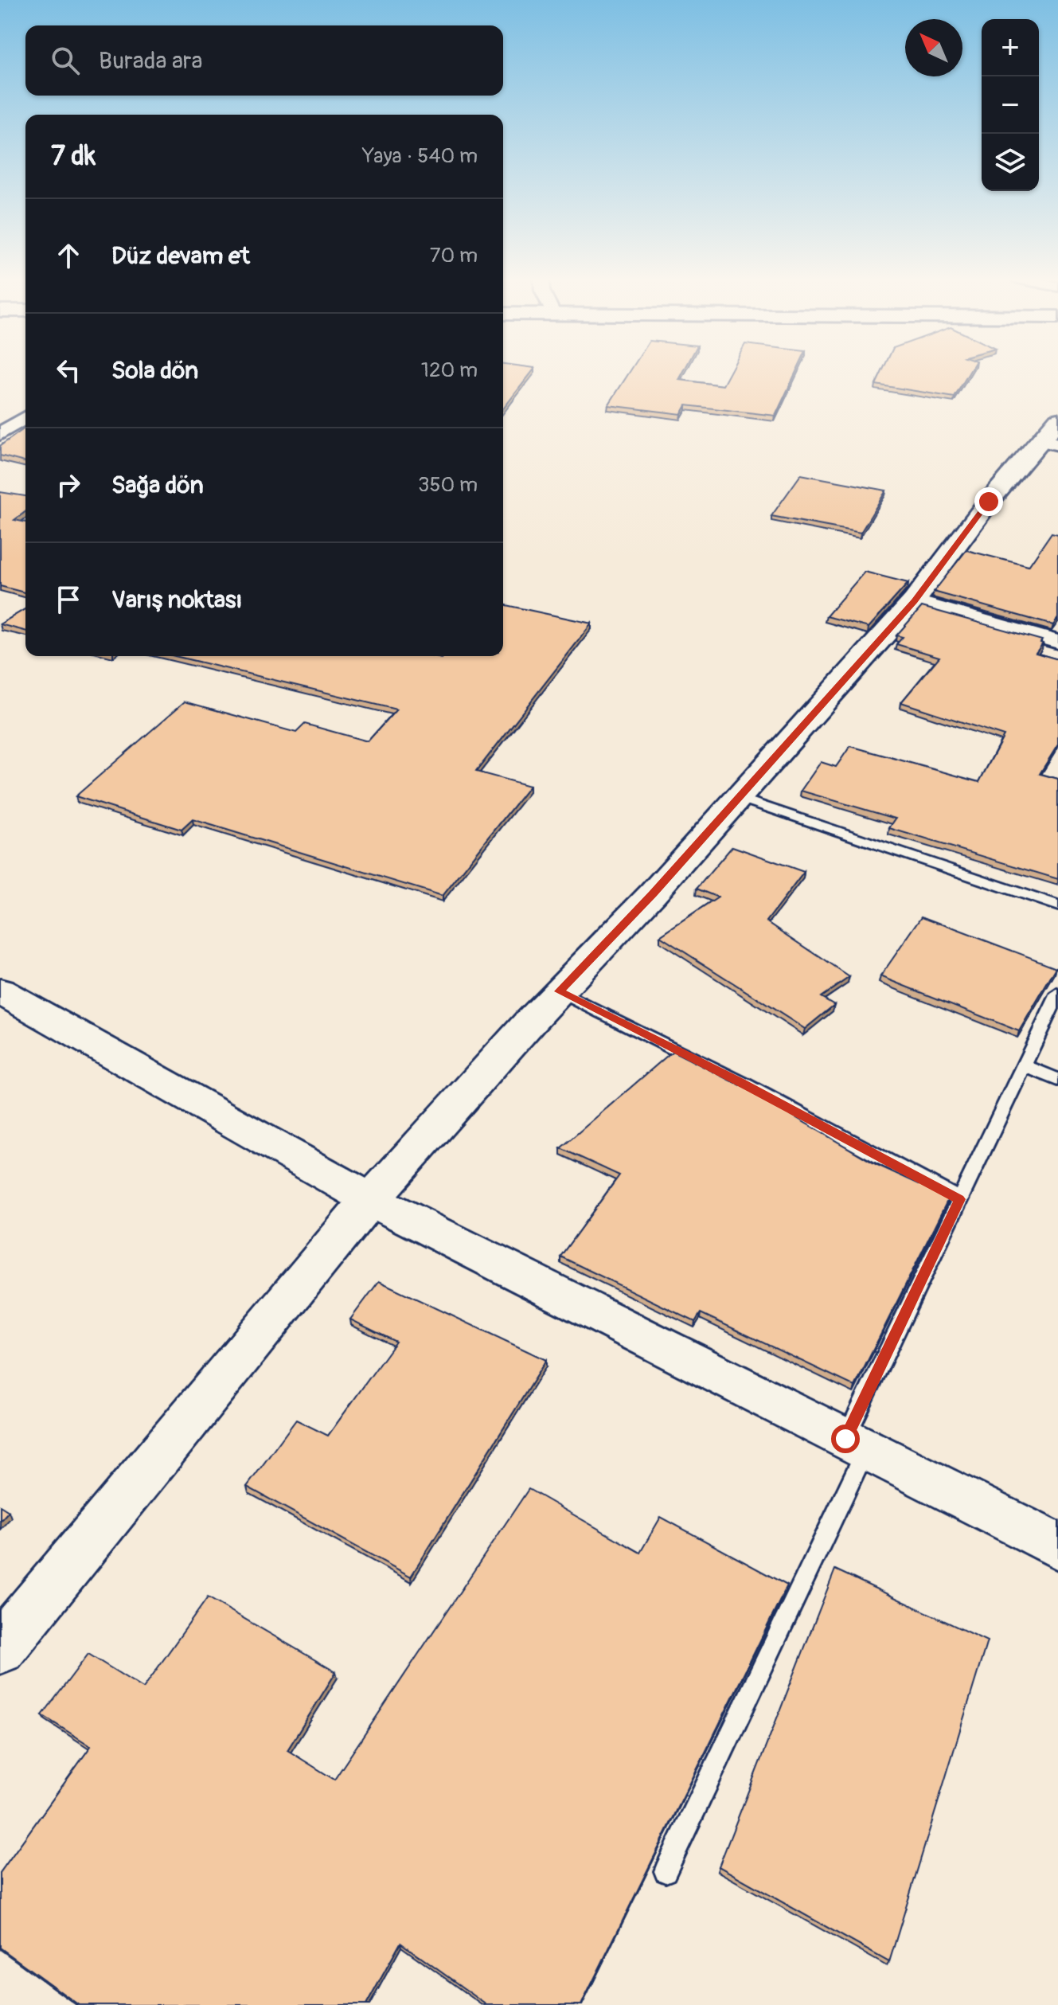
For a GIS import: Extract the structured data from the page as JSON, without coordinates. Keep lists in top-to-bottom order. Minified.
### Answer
{"north":"top left","page":{"map_buttons":["+","−"],"search":"Burada ara","heading":["7 dk","Yaya · 540 m"],"list":[["Düz devam et","70 m"],["Sola dön","120 m"],["Sağa dön","350 m"],"Varış noktası"]}}
